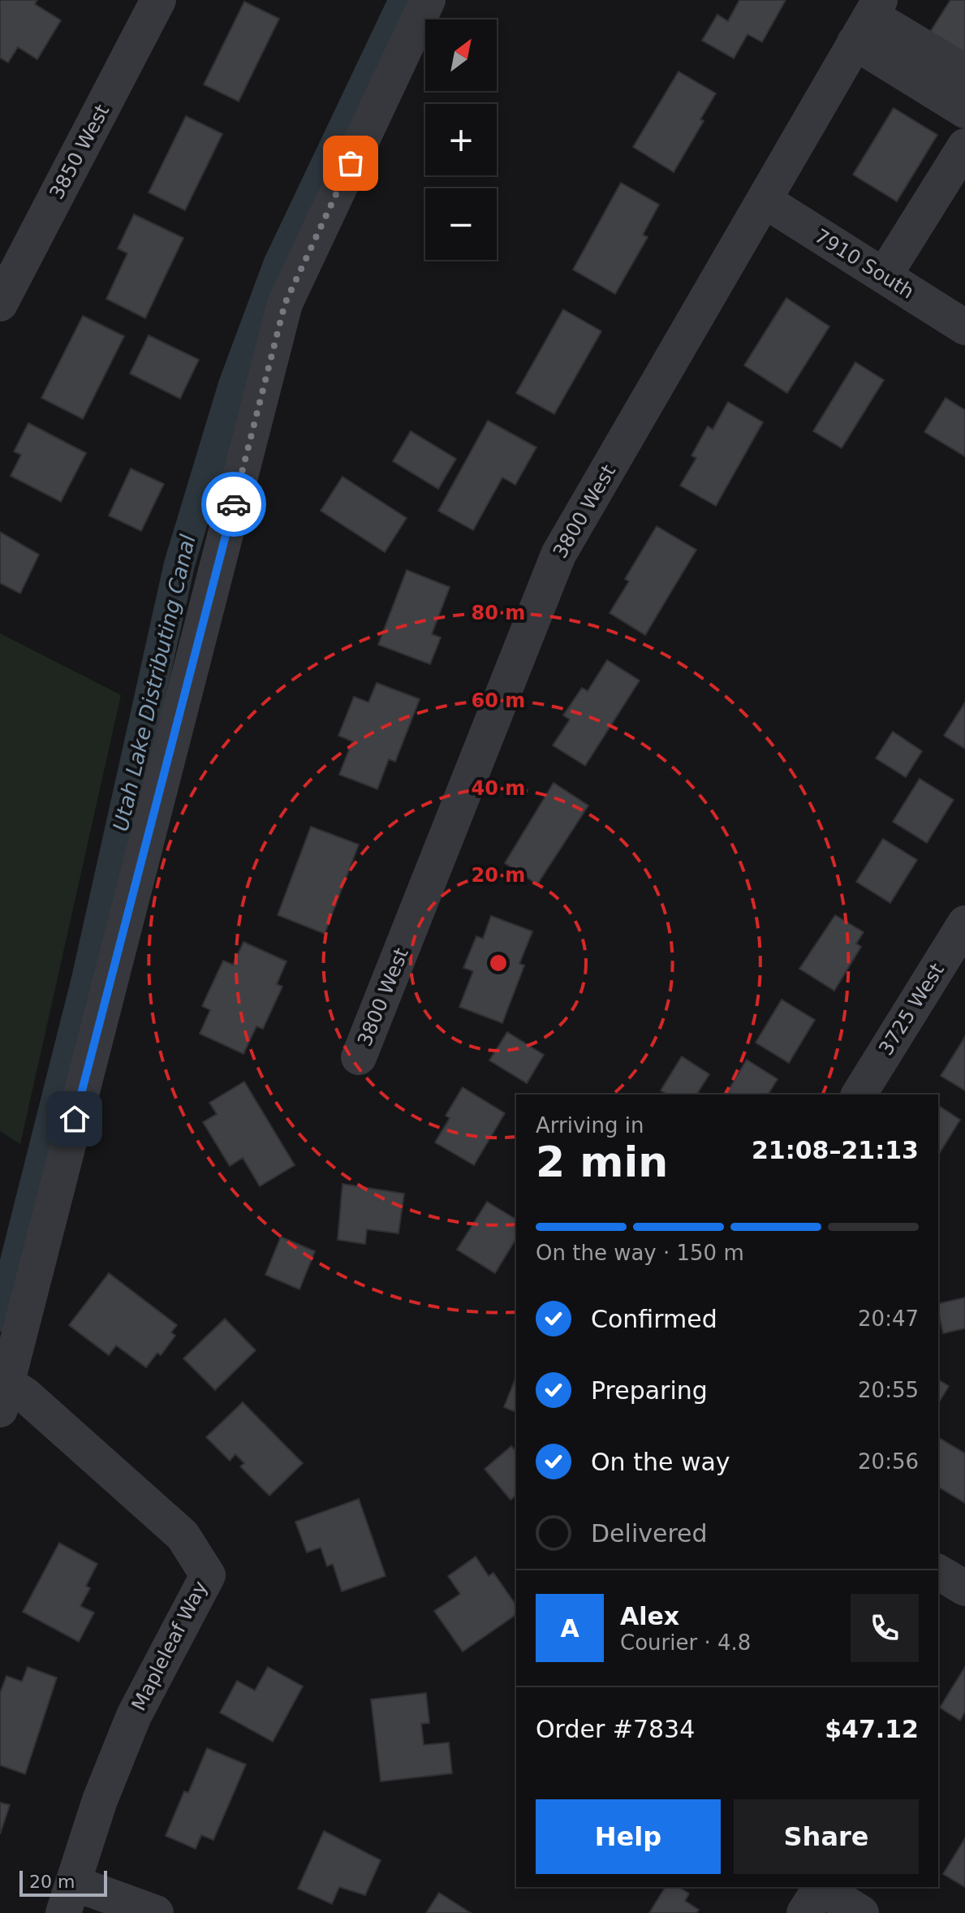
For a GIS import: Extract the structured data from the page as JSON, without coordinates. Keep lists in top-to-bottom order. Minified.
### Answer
{"streets":{"street":["3850 West","7910 South","3800 West","3725 West","Mapleleaf Way"]},"crossings":[["7910 South","3800 West"]],"water":["Utah Lake Distributing Canal"],"scale_bar":"20 m","north":"top right","page":{"map_buttons":["+","−"],"heading":["2 min","Arriving in","21:08–21:13"],"panel":["Alex","Courier · 4.8","Order #7834","$47.12"],"bar":"On the way · 150 m","list":[["Confirmed","20:47"],["Preparing","20:55"],["On the way","20:56"],"Delivered"],"round":"A","buttons":["Help","Share"],"scale":"20 m"},"rings":["80 m","60 m","40 m","20 m"]}
